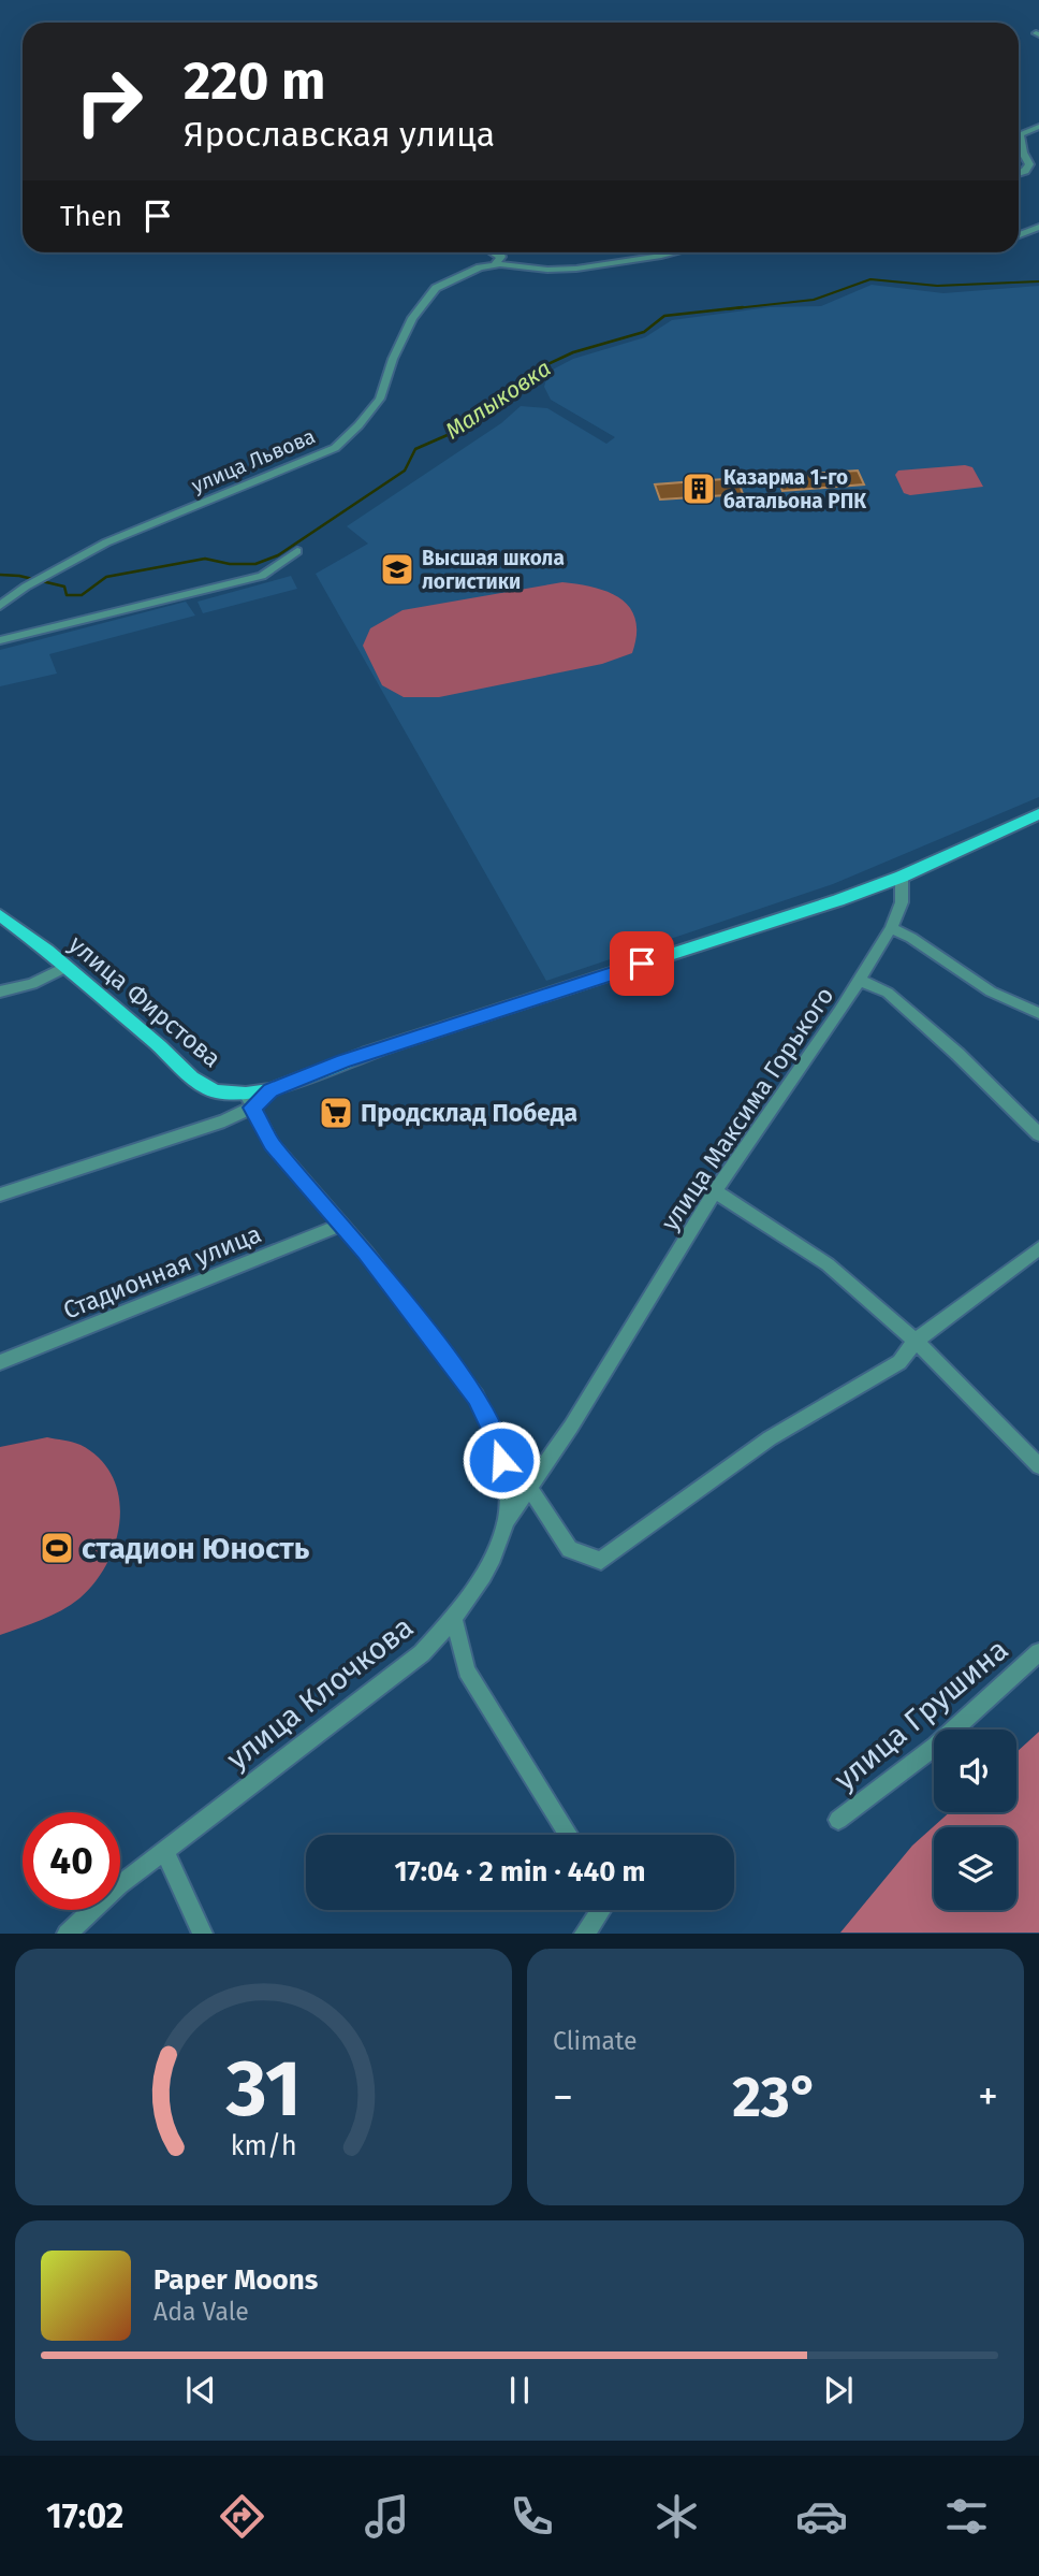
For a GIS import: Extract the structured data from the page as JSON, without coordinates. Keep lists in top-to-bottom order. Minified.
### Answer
{"streets":{"main road":["улица Фирстова"],"street":["улица Львова","улица Максима Горького","Стадионная улица","улица Клочкова","улица Грушина"]},"crossings":[["улица Фирстова","улица Максима Горького"],["улица Максима Горького","улица Клочкова"]],"water":["Малыковка"],"places":{"building":["Казарма 1-го батальона РПК"],"school or university":["Высшая школа логистики"],"supermarket":["Продсклад Победа"],"sports":["стадион Юность"]},"page":{"turn":["220 m","Ярославская улица"],"then":"Then","limit":"40","trip":"17:04 · 2 min · 440 m","tile":"Climate","heat":["−","23°","+"],"song":["Paper Moons","Ada Vale"],"tabs":"17:02","gauge":["31","km/h"]}}
